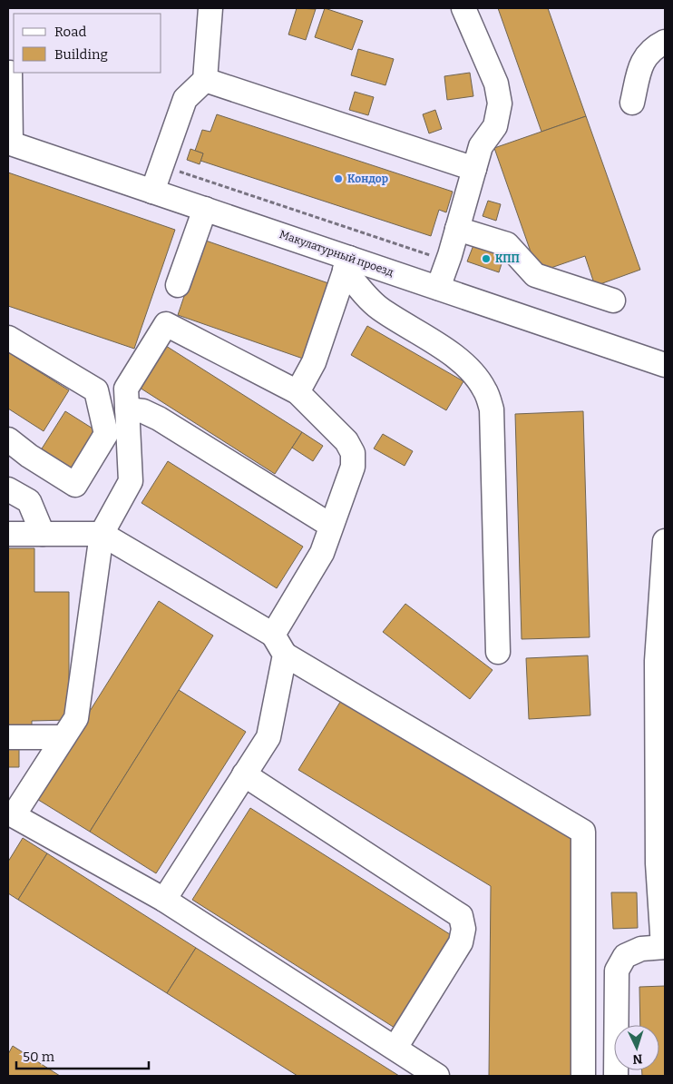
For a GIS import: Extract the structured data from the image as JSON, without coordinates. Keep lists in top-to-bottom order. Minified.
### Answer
{"streets":{"street":["Макулатурный проезд"]},"places":["Кондор","КПП"],"legend":["Road","Building"],"scale_bar":"50 m","north":"bottom"}
